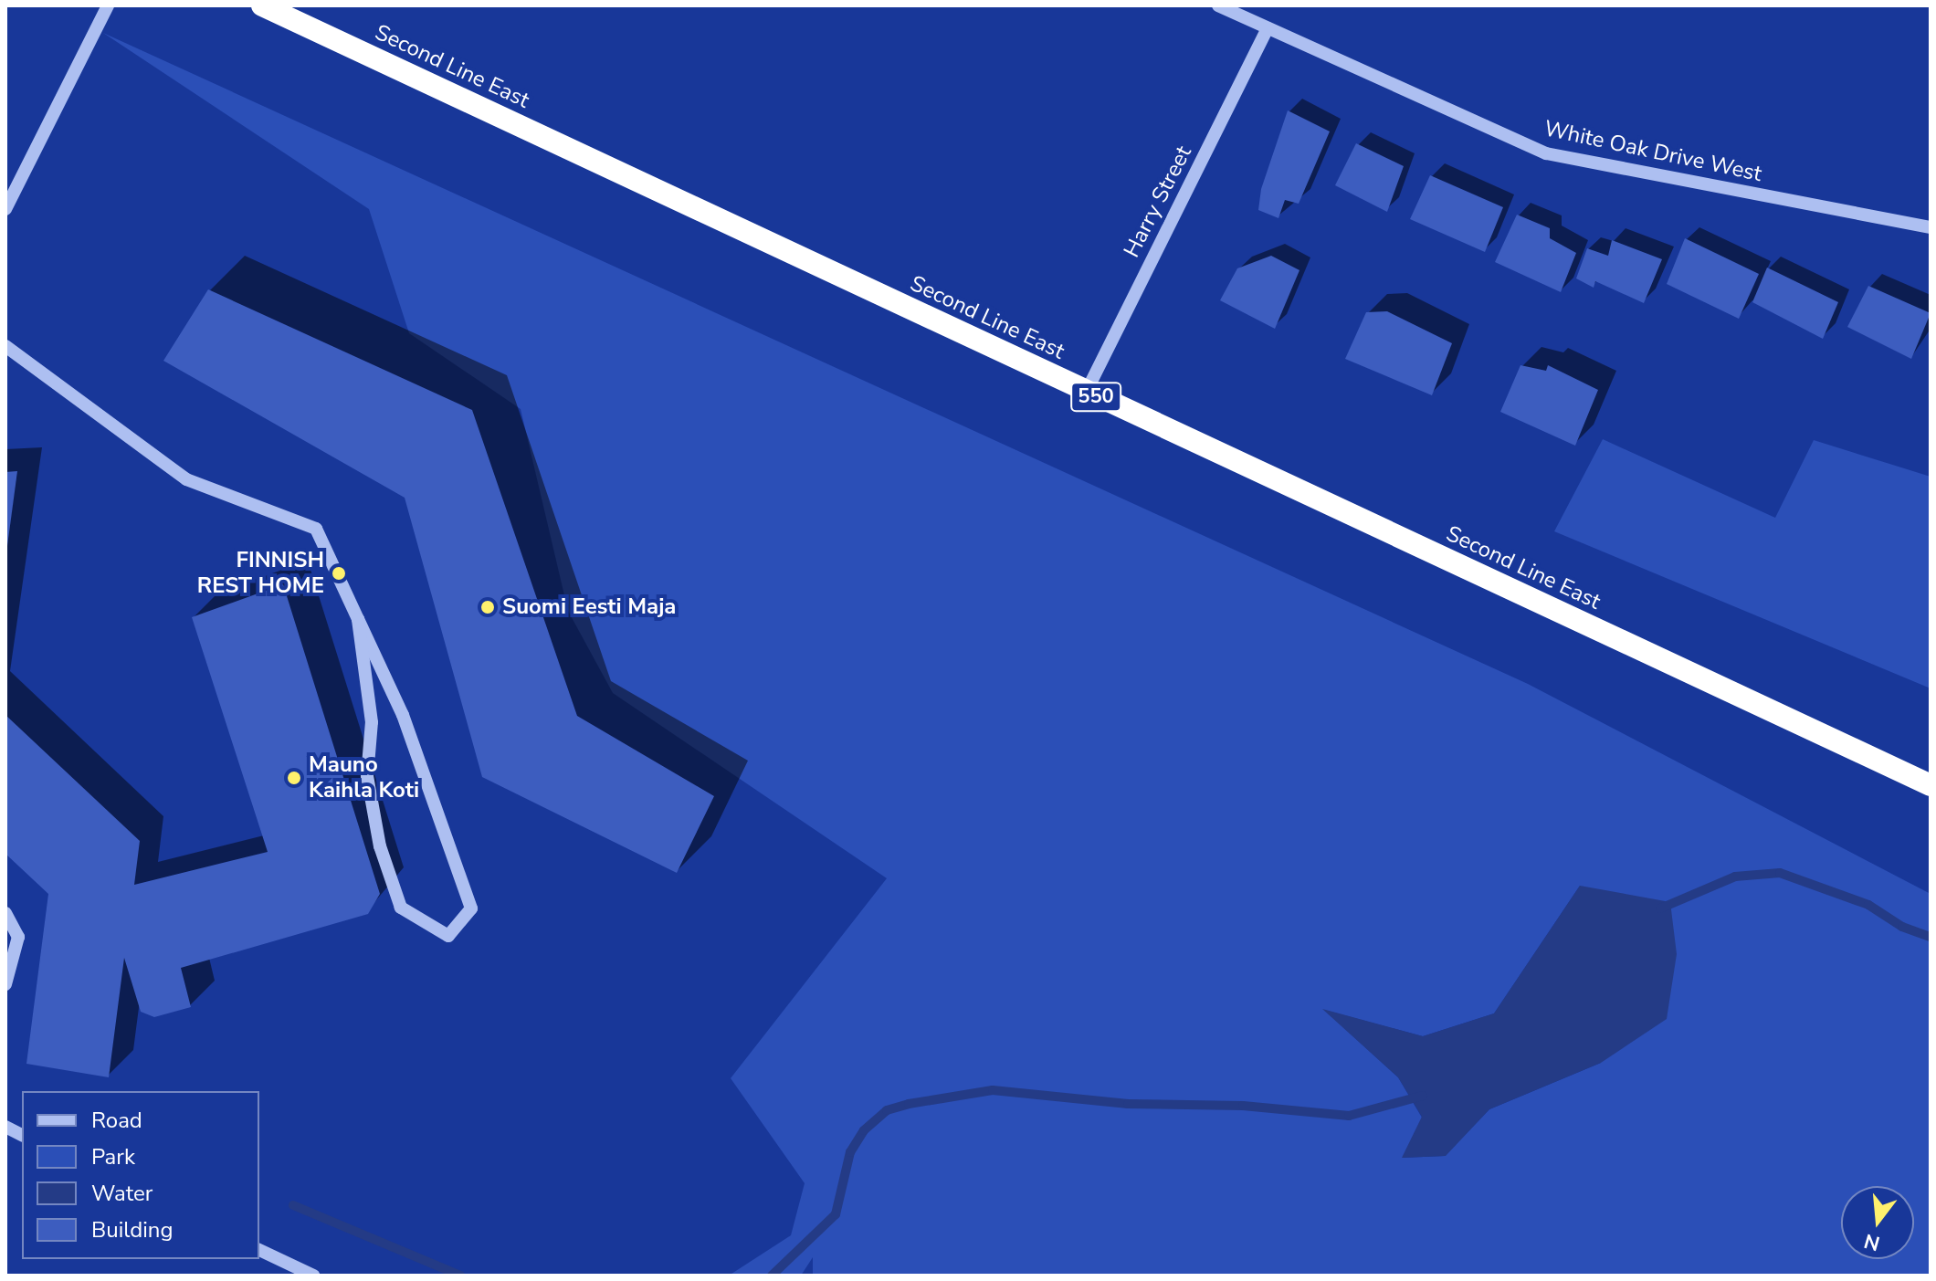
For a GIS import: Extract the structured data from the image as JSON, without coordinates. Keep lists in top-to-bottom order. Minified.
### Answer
{"streets":{"highway":["Second Line East","550"],"street":["White Oak Drive West","Harry Street"]},"crossings":[["Second Line East","Harry Street"],["White Oak Drive West","Harry Street"]],"places":["FINNISH REST HOME","Suomi Eesti Maja","Mauno Kaihla Koti"],"legend":["Road","Park","Water","Building"],"north":"bottom"}
